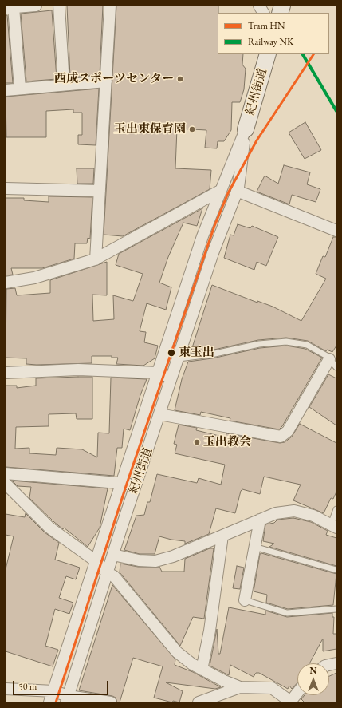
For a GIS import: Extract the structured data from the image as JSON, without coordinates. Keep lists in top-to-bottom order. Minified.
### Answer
{"streets":{"street":["紀州街道"]},"places":["西成スポーツセンター","玉出東保育園","東玉出","玉出教会"],"lines":["tram line HN","rail line NK"],"legend":["Tram HN","Railway NK"],"scale_bar":"50 m","north":"top"}
